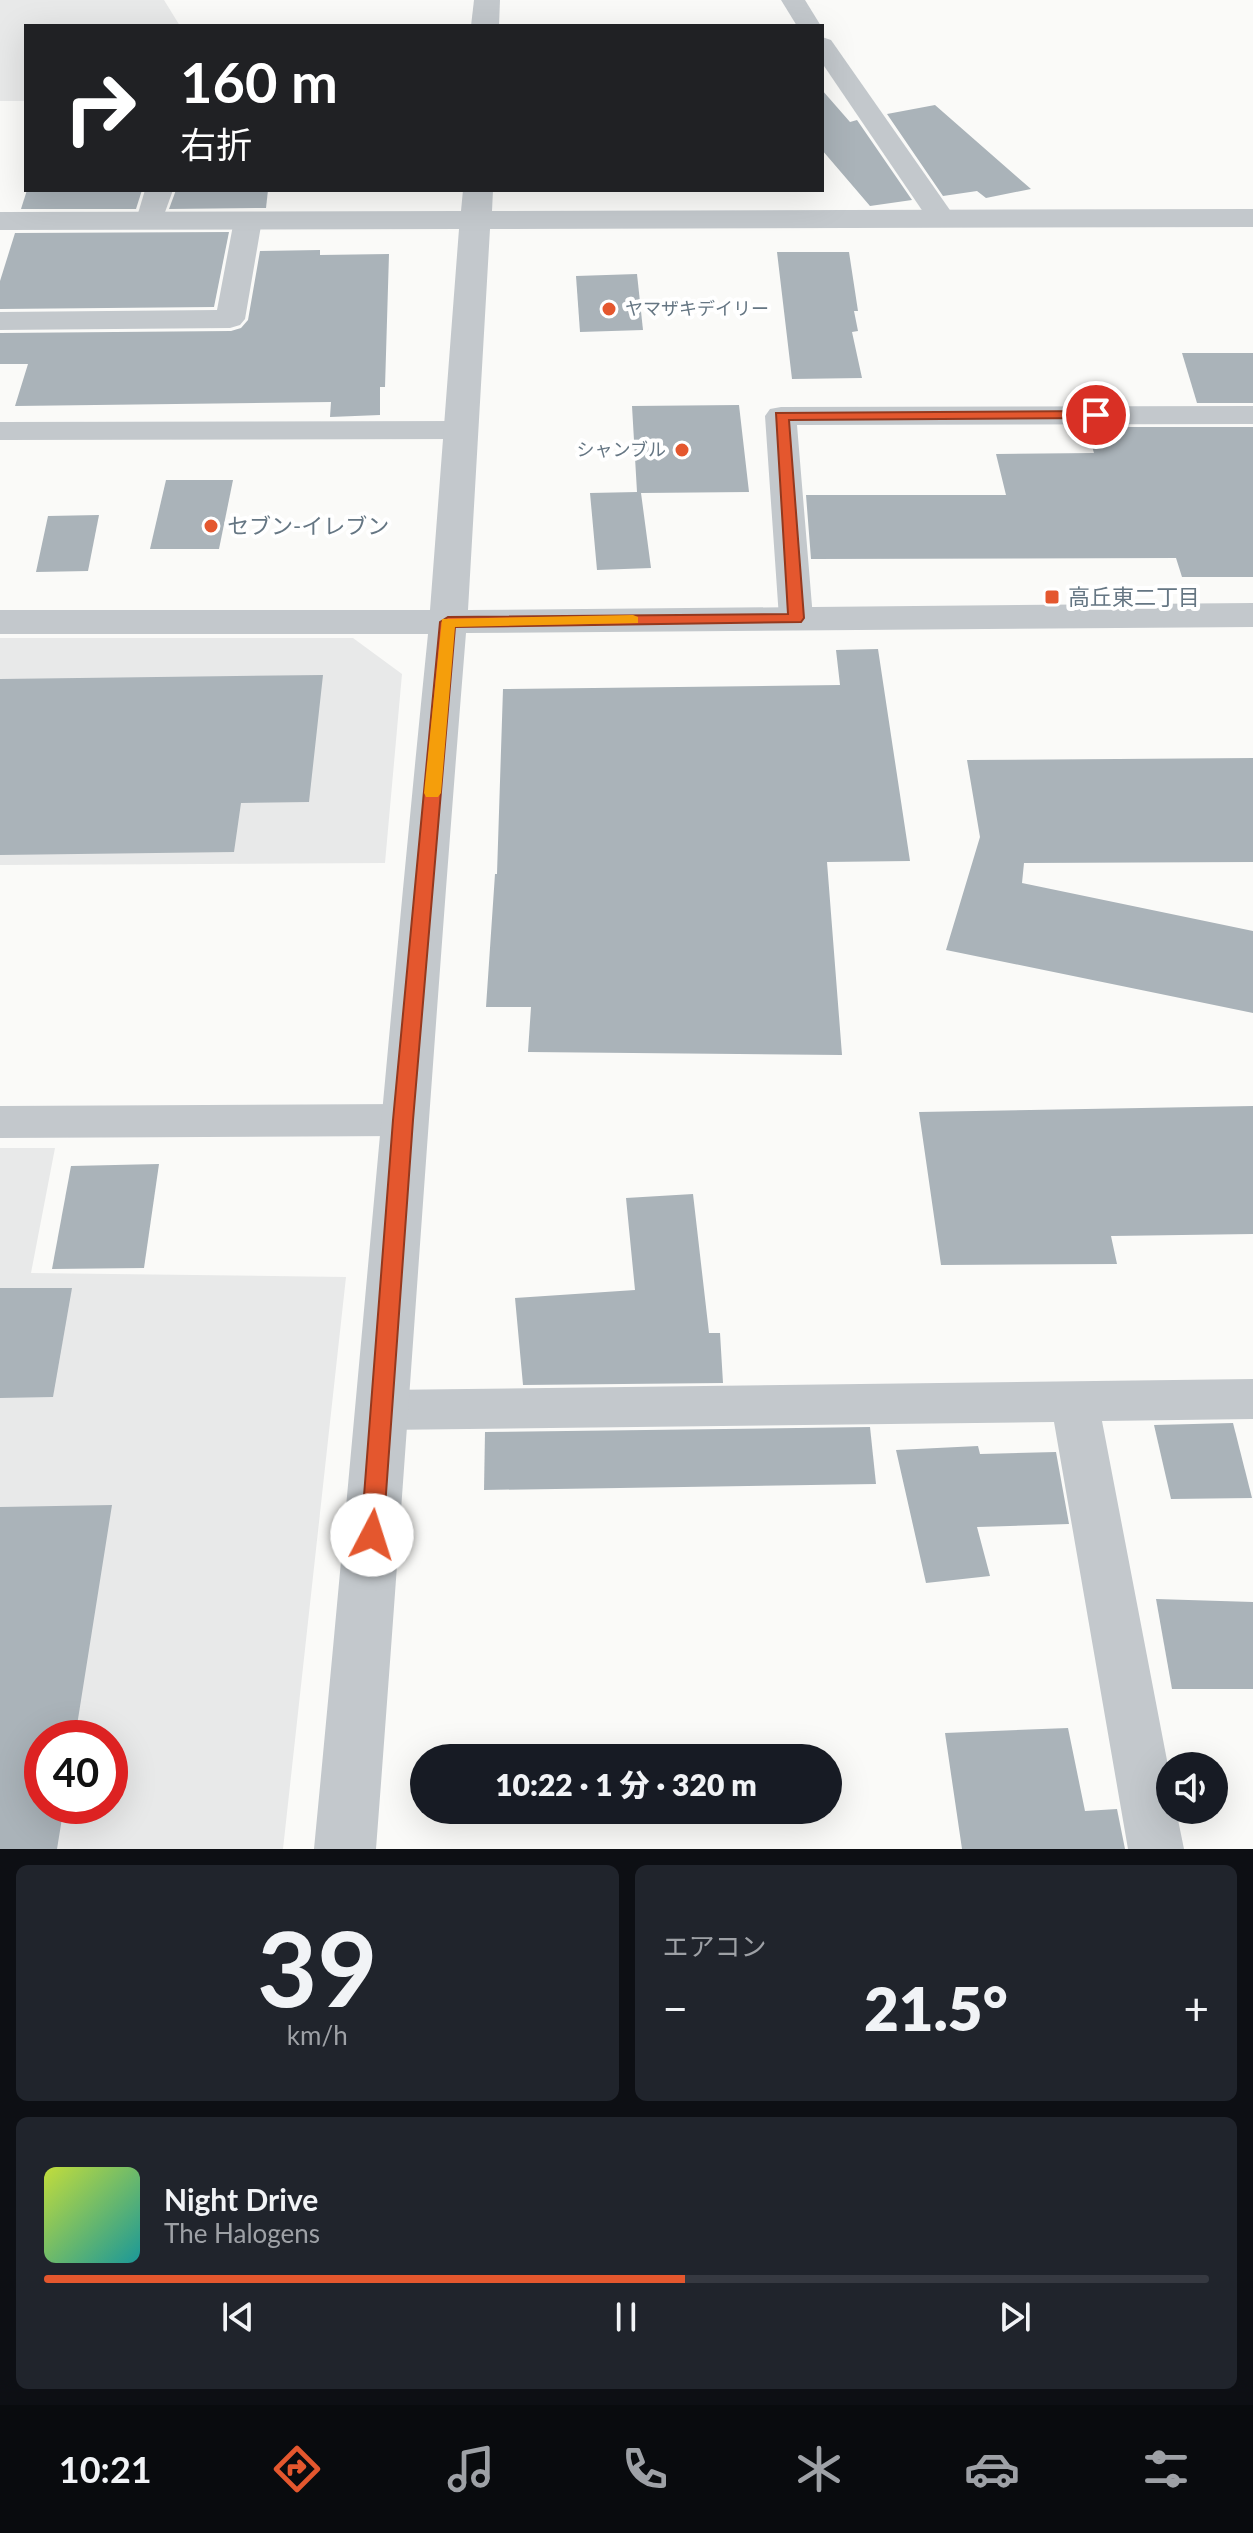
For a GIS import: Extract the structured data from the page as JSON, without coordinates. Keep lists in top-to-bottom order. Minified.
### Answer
{"places":{"other":["ヤマザキデイリー","シャンブル","セブン-イレブン"],"transit":["高丘東二丁目"]},"page":{"turn":["160 m","右折"],"limit":"40","trip":"10:22 · 1 分 · 320 m","tile":[["39","km/h"],"エアコン"],"heat":["−","21.5°","+"],"song":["Night Drive","The Halogens"],"tabs":"10:21"}}
